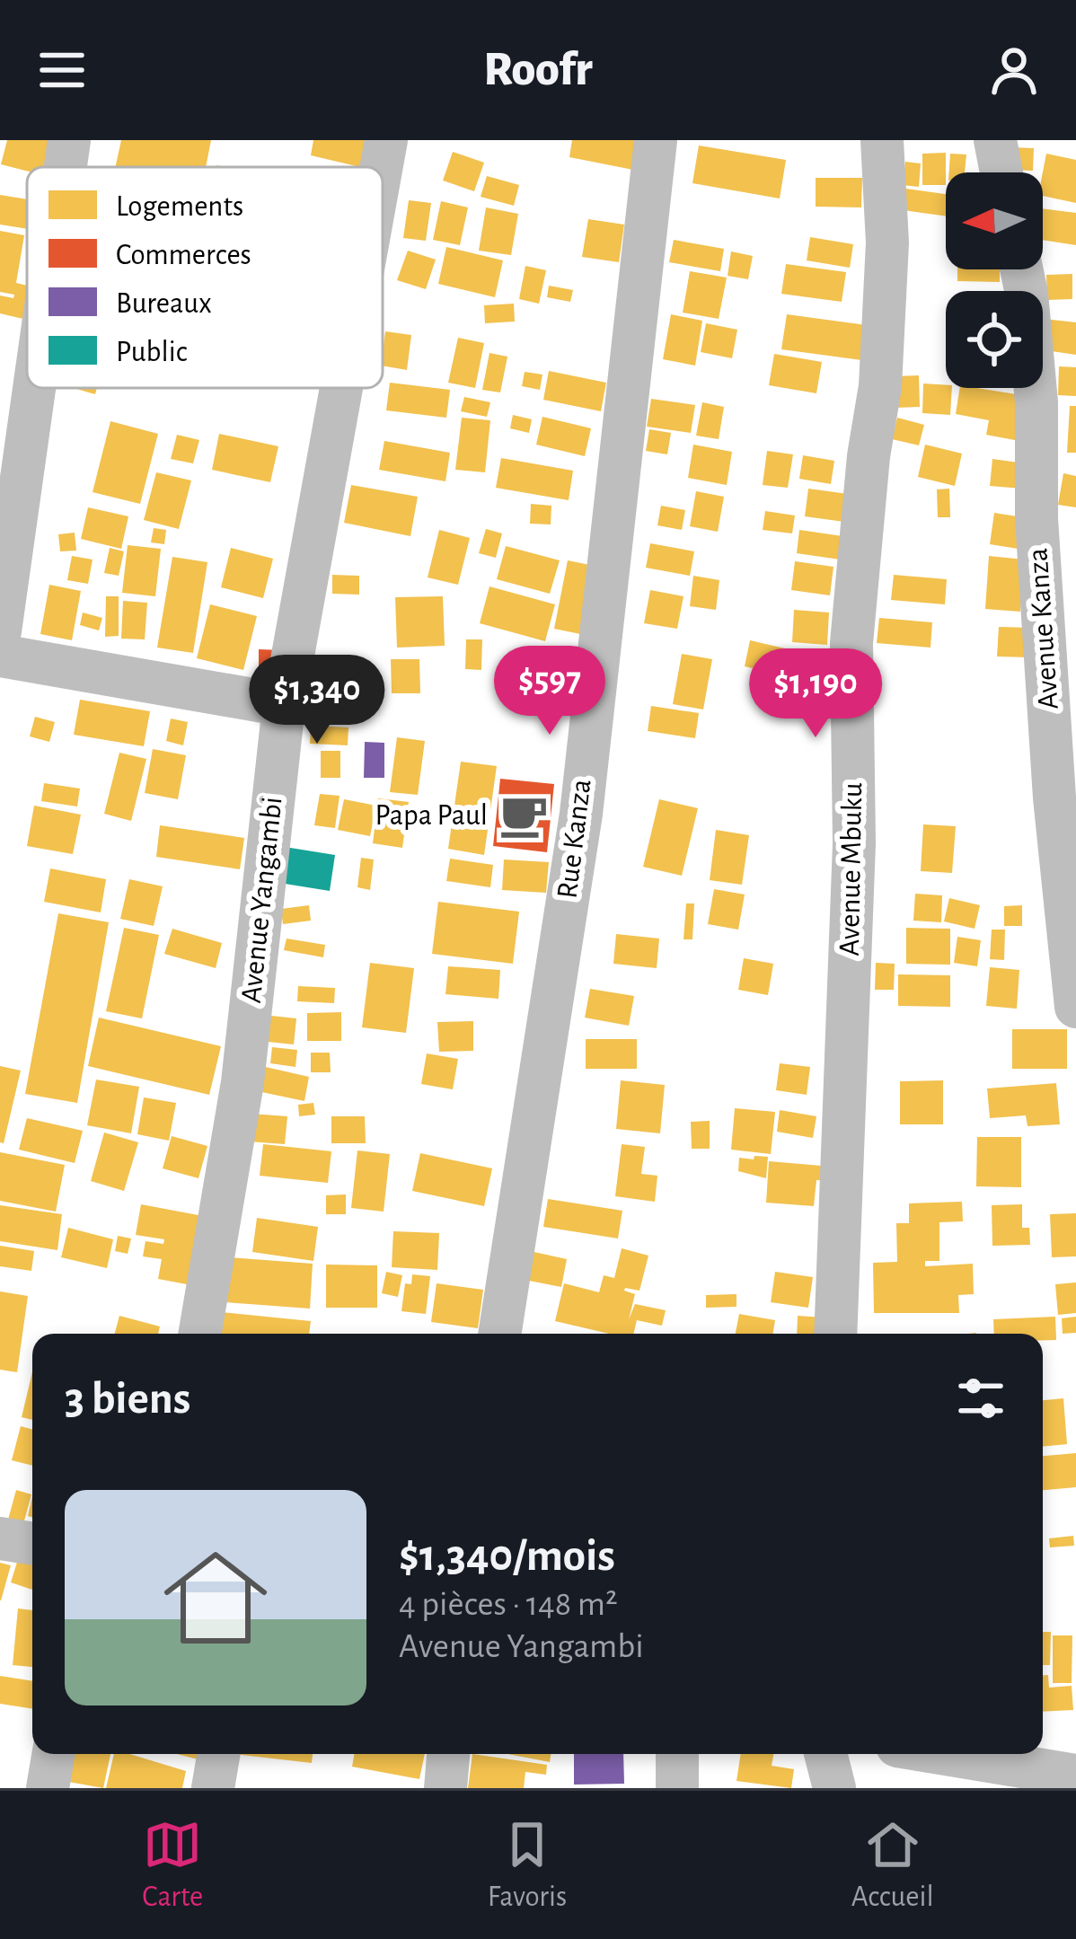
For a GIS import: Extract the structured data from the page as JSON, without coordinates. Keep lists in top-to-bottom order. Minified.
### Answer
{"streets":{"street":["Avenue Kanza","Rue Kanza","Avenue Mbuku","Avenue Yangambi"]},"places":{"cafe":["Papa Paul"]},"legend":["Logements","Commerces","Bureaux","Public"],"north":"left","page":{"header":"Roofr","price":["$597","$1,190","$1,340"],"heading":"3 biens","list":[{"name":"$1,340/mois","note":"4 pièces · 148 m² · Avenue Yangambi"}],"tabs":["Carte","Favoris","Accueil"]}}
